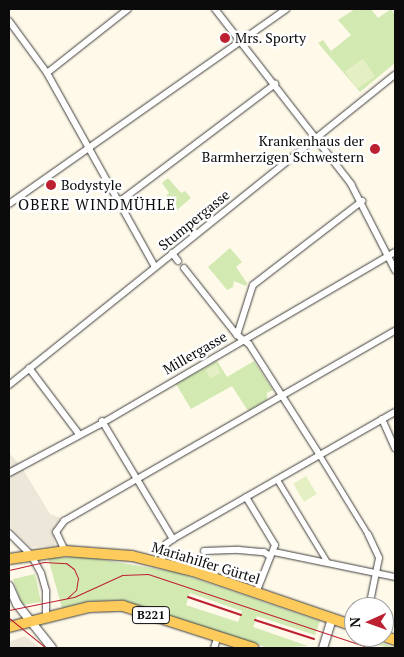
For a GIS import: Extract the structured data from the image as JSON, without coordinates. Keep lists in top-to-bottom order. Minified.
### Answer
{"streets":{"main road":["Mariahilfer Gürtel","B221"],"street":["Stumpergasse","Millergasse"]},"districts":["OBERE WINDMÜHLE"],"places":["Mrs. Sporty","Krankenhaus der Barmherzigen Schwestern","Bodystyle"],"north":"left"}
